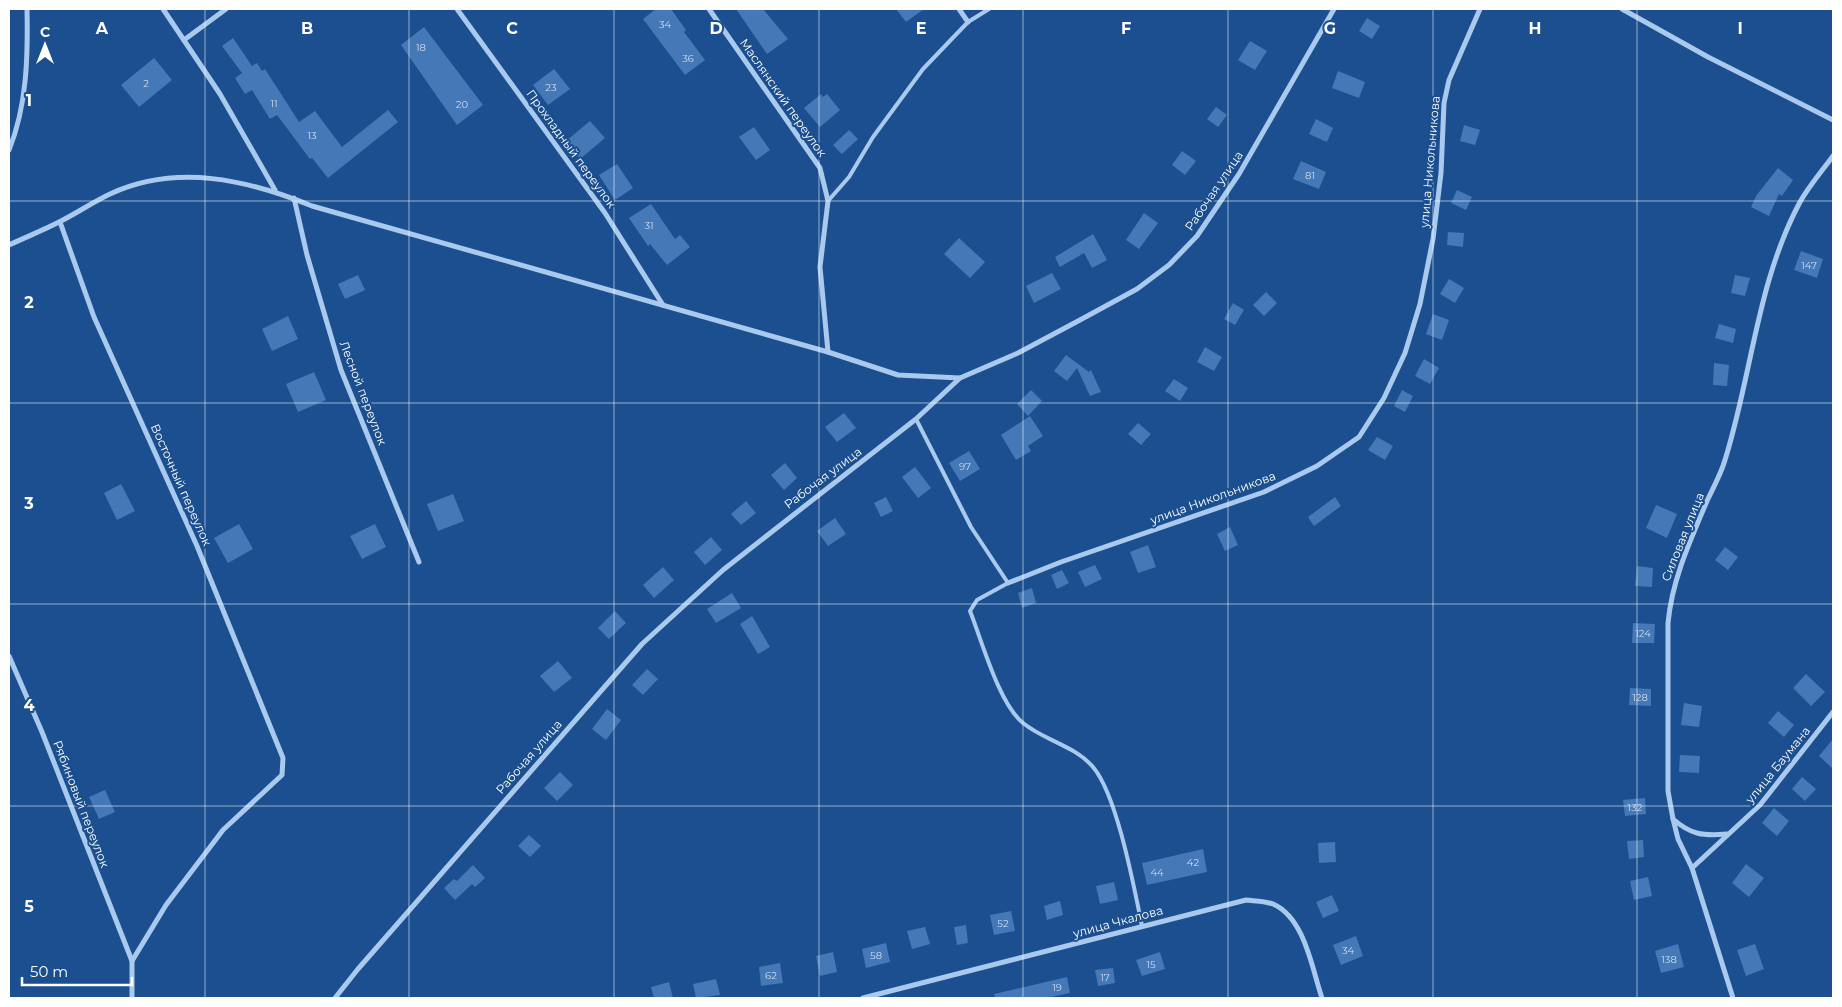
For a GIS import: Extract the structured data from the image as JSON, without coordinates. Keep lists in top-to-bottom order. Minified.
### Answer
{"streets":{"street":["Маслянский переулок","Прохладный переулок","улица Никольникова","Рабочая улица","Лесной переулок","Восточный переулок","Силовая улица","улица Баумана","Рябиновый переулок","улица Чкалова"]},"crossings":[["Восточный переулок","Рябиновый переулок"],["Силовая улица","улица Баумана"]],"house_numbers":["34","18","36","2","23","11","20","13","81","31","147","97","124","128","132","42","44","52","34","58","138","15","62","17","19"],"scale_bar":"50 m","north":"top","grid":{"columns":["A","B","C","D","E","F","G","H","I"],"rows":["1","2","3","4","5"]}}
